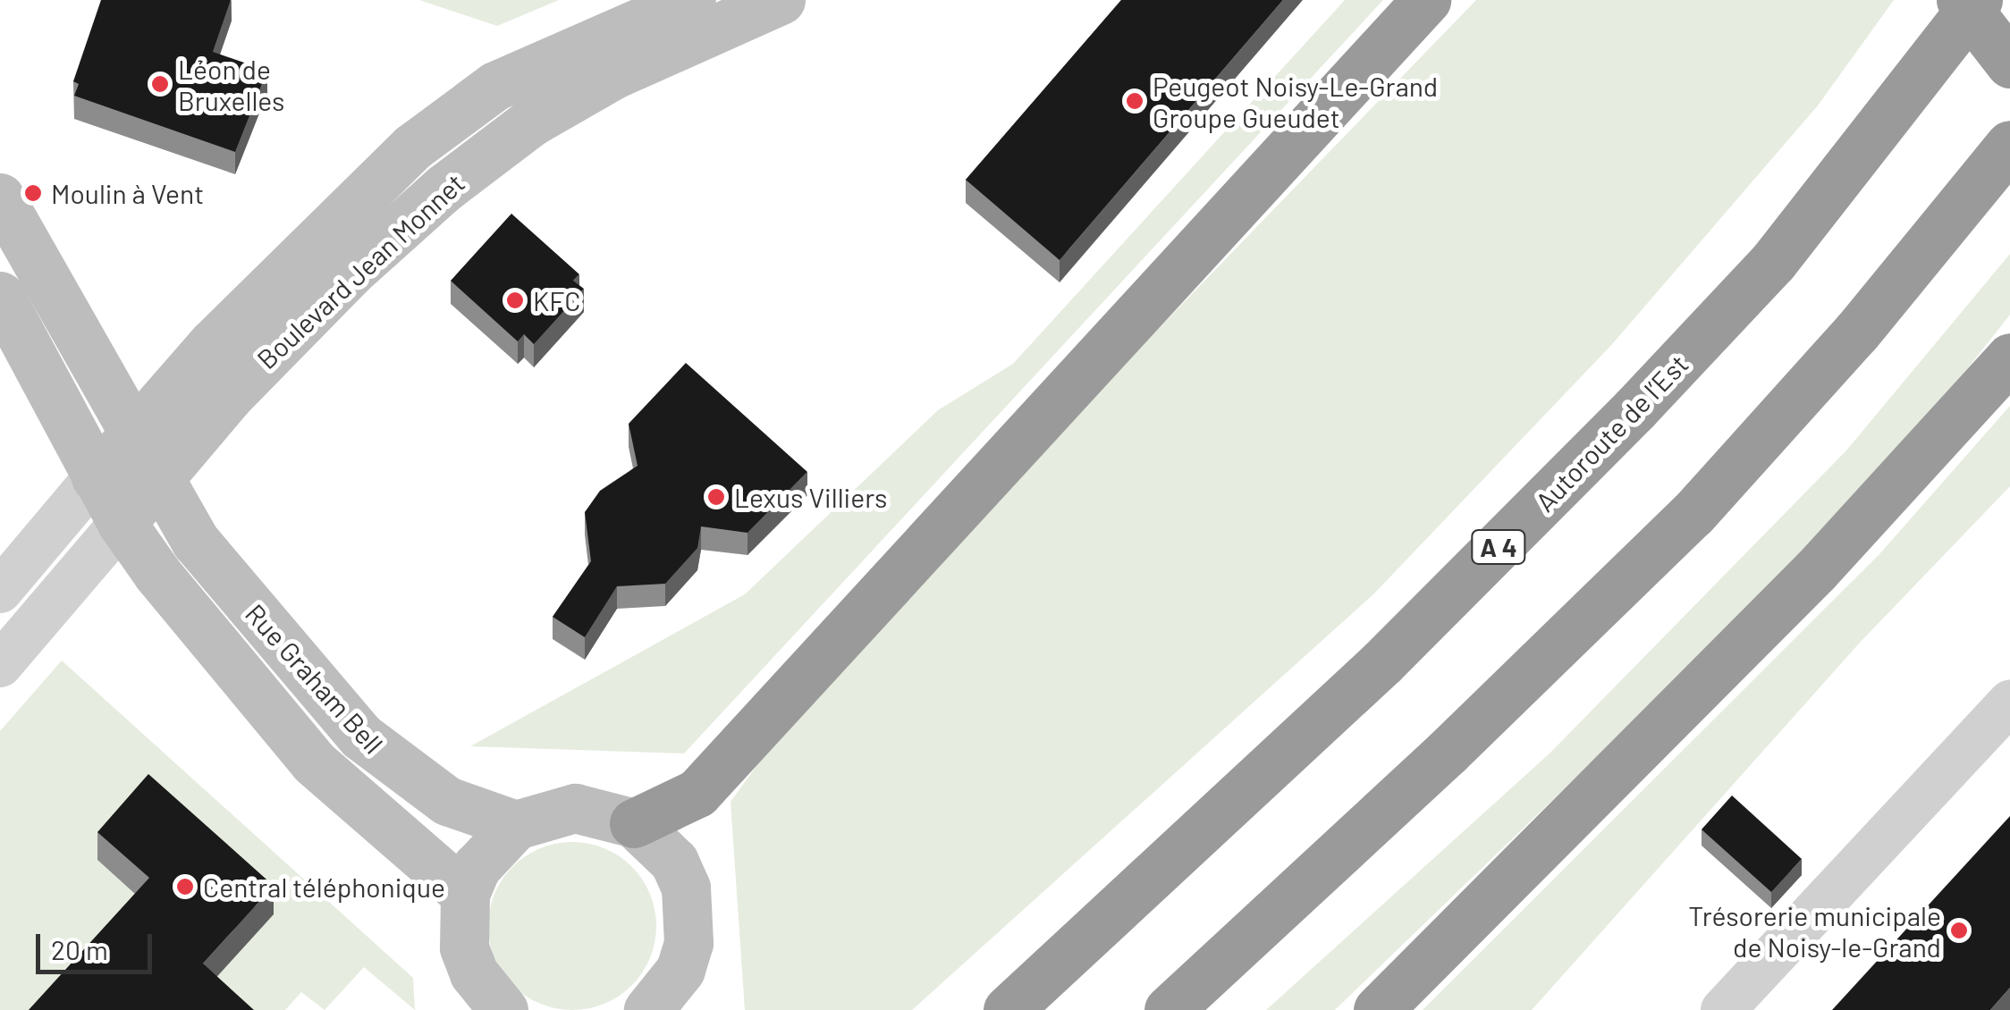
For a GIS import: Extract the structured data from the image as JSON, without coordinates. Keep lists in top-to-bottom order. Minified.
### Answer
{"streets":{"highway":["Autoroute de l’Est","A 4"],"main road":["Boulevard Jean Monnet","Rue Graham Bell"]},"crossings":[["Boulevard Jean Monnet","Rue Graham Bell"]],"places":["Léon de Bruxelles","Peugeot Noisy-Le-Grand Groupe Gueudet","Moulin à Vent","KFC","Lexus Villiers","Central téléphonique","Trésorerie municipale de Noisy-le-Grand"],"scale_bar":"20 m"}
